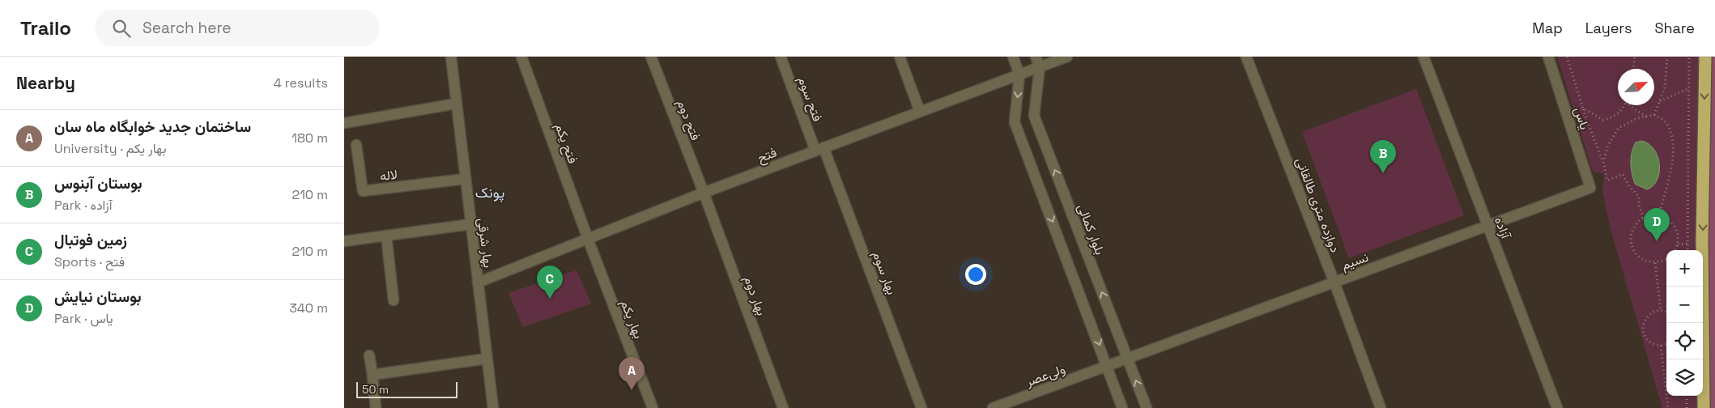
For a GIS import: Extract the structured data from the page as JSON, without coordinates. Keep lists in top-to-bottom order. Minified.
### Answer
{"streets":{"street":["فتح سوم","یاس","فتح دوم","فتح یکم","فتح","لاله","دوازده متری طالقانی","آزاده","بلوار کمالی","بهار شرقی","نسیم","بهار سوم","بهار دوم","بهار یکم","ولی‌عصر"]},"crossings":[["فتح سوم","فتح"],["فتح سوم","بهار سوم"],["یاس","نسیم"],["فتح دوم","فتح"],["فتح دوم","بهار دوم"],["فتح یکم","فتح"],["فتح یکم","بهار یکم"],["فتح","بلوار کمالی"],["فتح","بهار شرقی"],["فتح","بهار سوم"],["فتح","بهار دوم"],["فتح","بهار یکم"],["لاله","بهار شرقی"],["دوازده متری طالقانی","نسیم"],["آزاده","نسیم"],["بلوار کمالی","نسیم"],["نسیم","ولی‌عصر"]],"districts":["پونک"],"scale_bar":"50 m","north":"top right","page":{"header":"Trailo","search":"Search here","nav":["Map","Layers","Share"],"heading":["Nearby","4 results"],"list":[{"mark":"A","name":"ساختمان جدید خوابگاه ماه سان","note":"University · بهار یکم","value":"180 m"},{"mark":"B","name":"بوستان آبنوس","note":"Park · آزاده","value":"210 m"},{"mark":"C","name":"زمین فوتبال","note":"Sports · فتح","value":"210 m"},{"mark":"D","name":"بوستان نیایش","note":"Park · یاس","value":"340 m"}],"pins":["B","D","C","A"],"map_buttons":["+","−"],"scale":"50 m"}}
